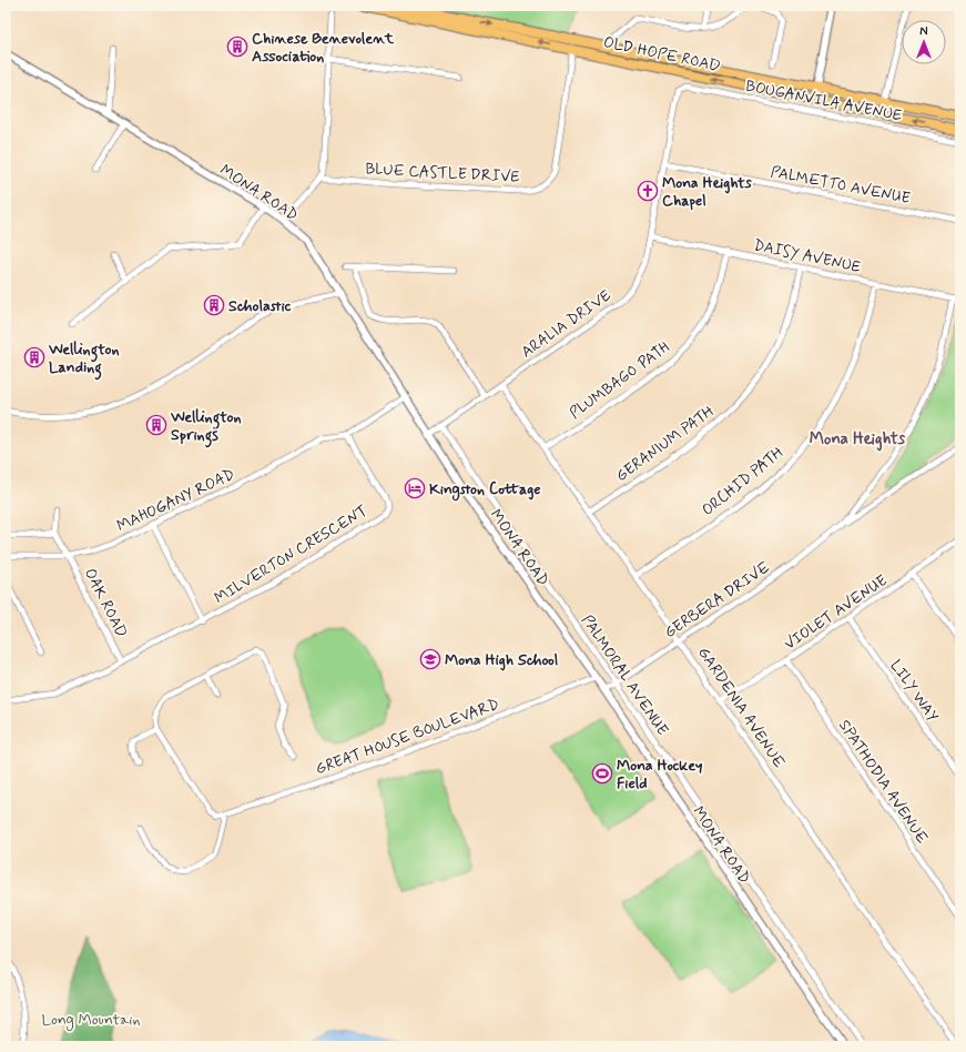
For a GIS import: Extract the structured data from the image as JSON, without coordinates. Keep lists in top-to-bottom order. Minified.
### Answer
{"streets":{"main road":["OLD HOPE ROAD"],"street":["BOUGANVILA AVENUE","BLUE CASTLE DRIVE","PALMETTO AVENUE","MONA ROAD","DAISY AVENUE","ARALIA DRIVE","PLUMBAGO PATH","GERANIUM PATH","ORCHID PATH","MAHOGANY ROAD","MILVERTON CRESCENT","GERBERA DRIVE","OAK ROAD","VIOLET AVENUE","PALMORAL AVENUE","LILY WAY","GARDENIA AVENUE","GREAT HOUSE BOULEVARD","SPATHODIA AVENUE"]},"crossings":[["OLD HOPE ROAD","BLUE CASTLE DRIVE"],["BOUGANVILA AVENUE","ARALIA DRIVE"],["PALMETTO AVENUE","ARALIA DRIVE"],["MONA ROAD","ARALIA DRIVE"],["MONA ROAD","GERBERA DRIVE"],["MONA ROAD","GREAT HOUSE BOULEVARD"],["DAISY AVENUE","ARALIA DRIVE"],["DAISY AVENUE","PLUMBAGO PATH"],["DAISY AVENUE","GERANIUM PATH"],["DAISY AVENUE","ORCHID PATH"],["DAISY AVENUE","GERBERA DRIVE"],["ARALIA DRIVE","PALMORAL AVENUE"],["ARALIA DRIVE","GARDENIA AVENUE"],["PLUMBAGO PATH","GARDENIA AVENUE"],["GERANIUM PATH","GARDENIA AVENUE"],["ORCHID PATH","GARDENIA AVENUE"],["MAHOGANY ROAD","MILVERTON CRESCENT"],["MAHOGANY ROAD","OAK ROAD"],["MILVERTON CRESCENT","OAK ROAD"],["GERBERA DRIVE","PALMORAL AVENUE"],["GERBERA DRIVE","GARDENIA AVENUE"],["VIOLET AVENUE","LILY WAY"],["VIOLET AVENUE","GARDENIA AVENUE"],["VIOLET AVENUE","SPATHODIA AVENUE"]],"districts":["Mona Heights"],"parks":["Long Mountain"],"places":{"building":["Chinese Benevolent Association","Scholastic","Wellington Landing","Wellington Springs"],"church":["Mona Heights Chapel"],"hotel":["Kingston Cottage"],"school or university":["Mona High School"],"sports":["Mona Hockey Field"]},"north":"top"}
